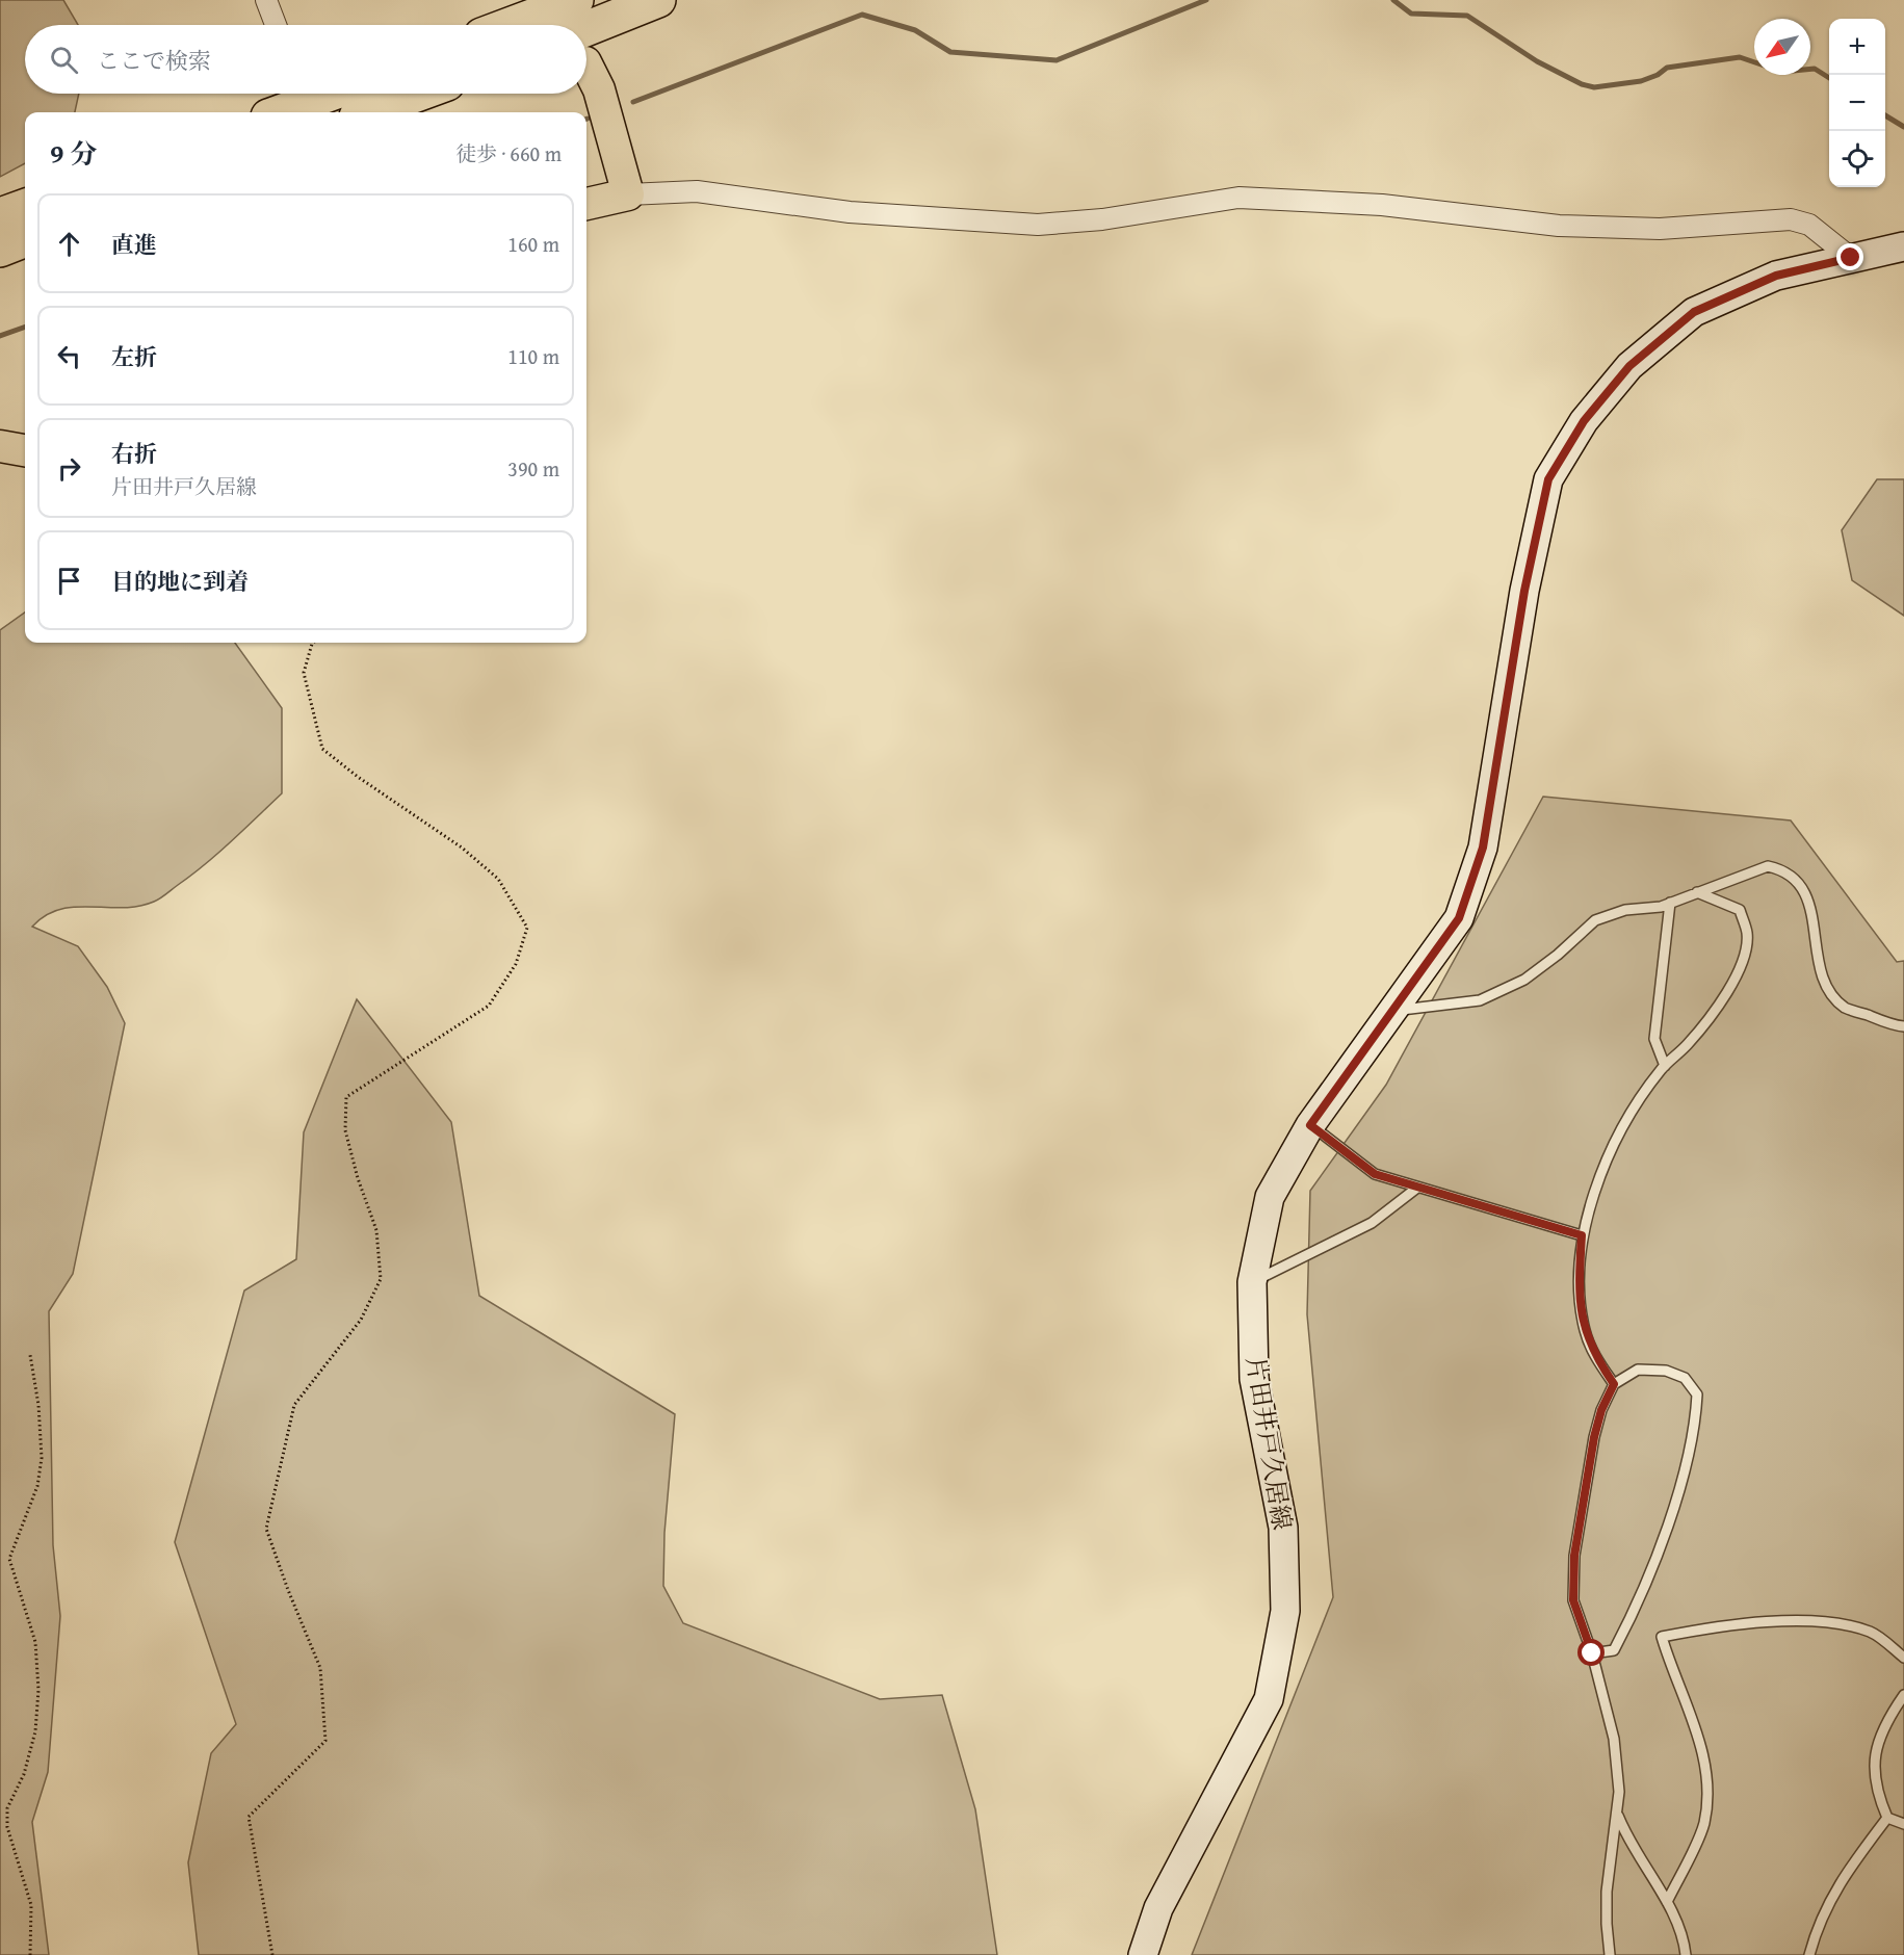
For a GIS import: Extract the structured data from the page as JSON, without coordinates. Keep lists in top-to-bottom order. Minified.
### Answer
{"streets":{"main road":["片田井戸久居線"]},"north":"bottom left","page":{"map_buttons":["+","−"],"search":"ここで検索","heading":["9 分","徒歩 · 660 m"],"list":[["直進","160 m"],["左折","110 m"],["右折","片田井戸久居線","390 m"],"目的地に到着"]}}
